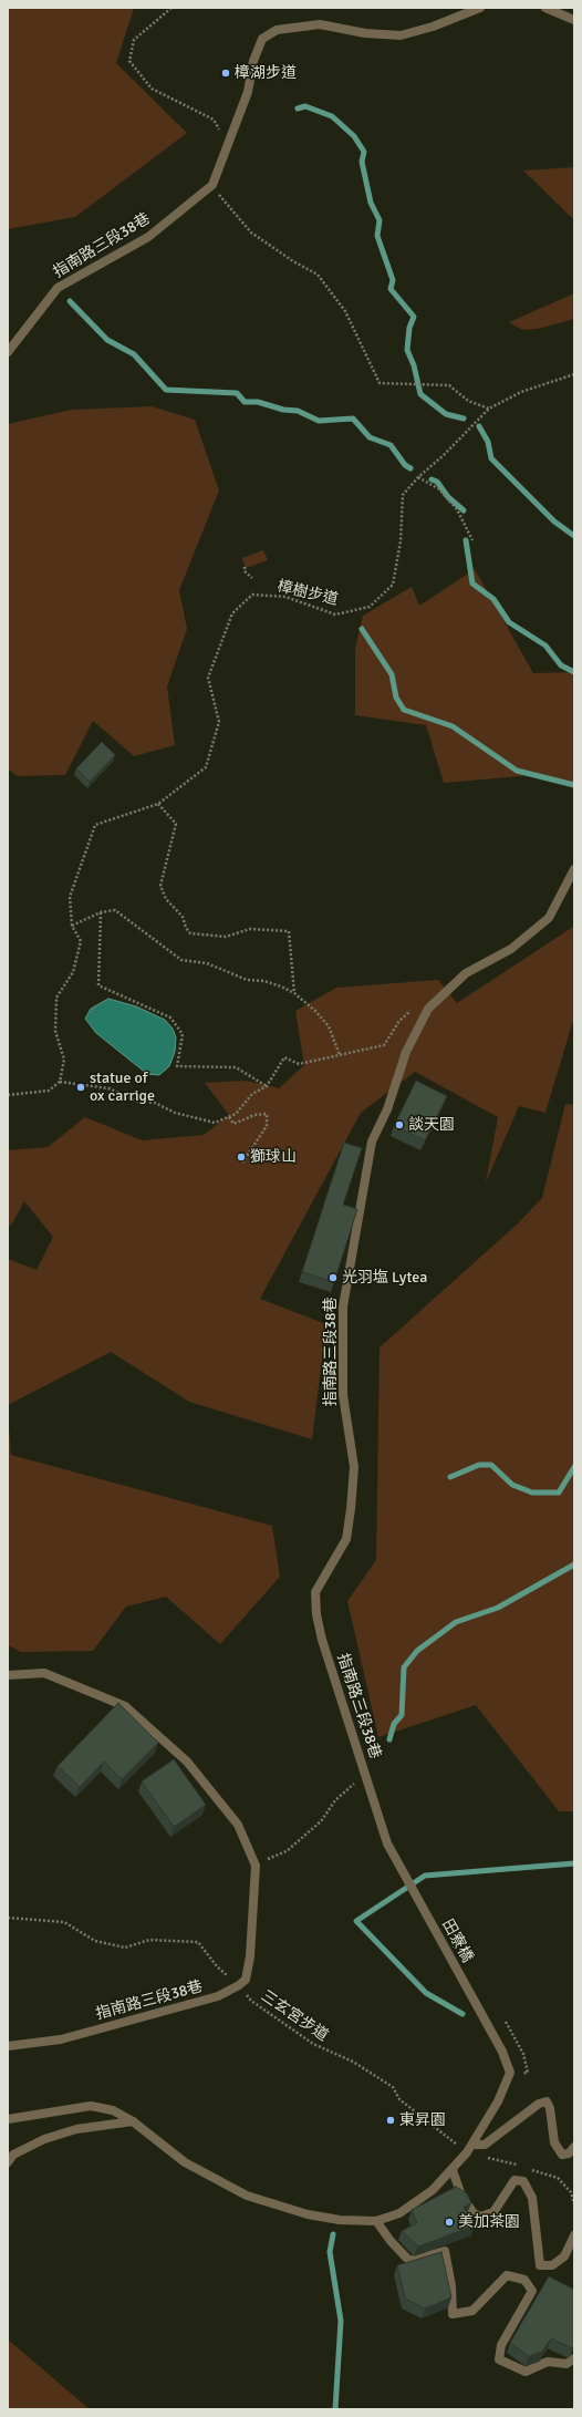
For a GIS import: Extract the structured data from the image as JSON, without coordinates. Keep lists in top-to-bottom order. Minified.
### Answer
{"streets":{"street":["指南路三段38巷","田寮橋"],"path":["樟樹步道","三玄宮步道"]},"crossings":[["指南路三段38巷","田寮橋"],["指南路三段38巷","三玄宮步道"]],"places":["樟湖步道","statue of ox carrige","談天園","獅球山","光羽塩 Lytea","東昇園","美加茶園"]}
